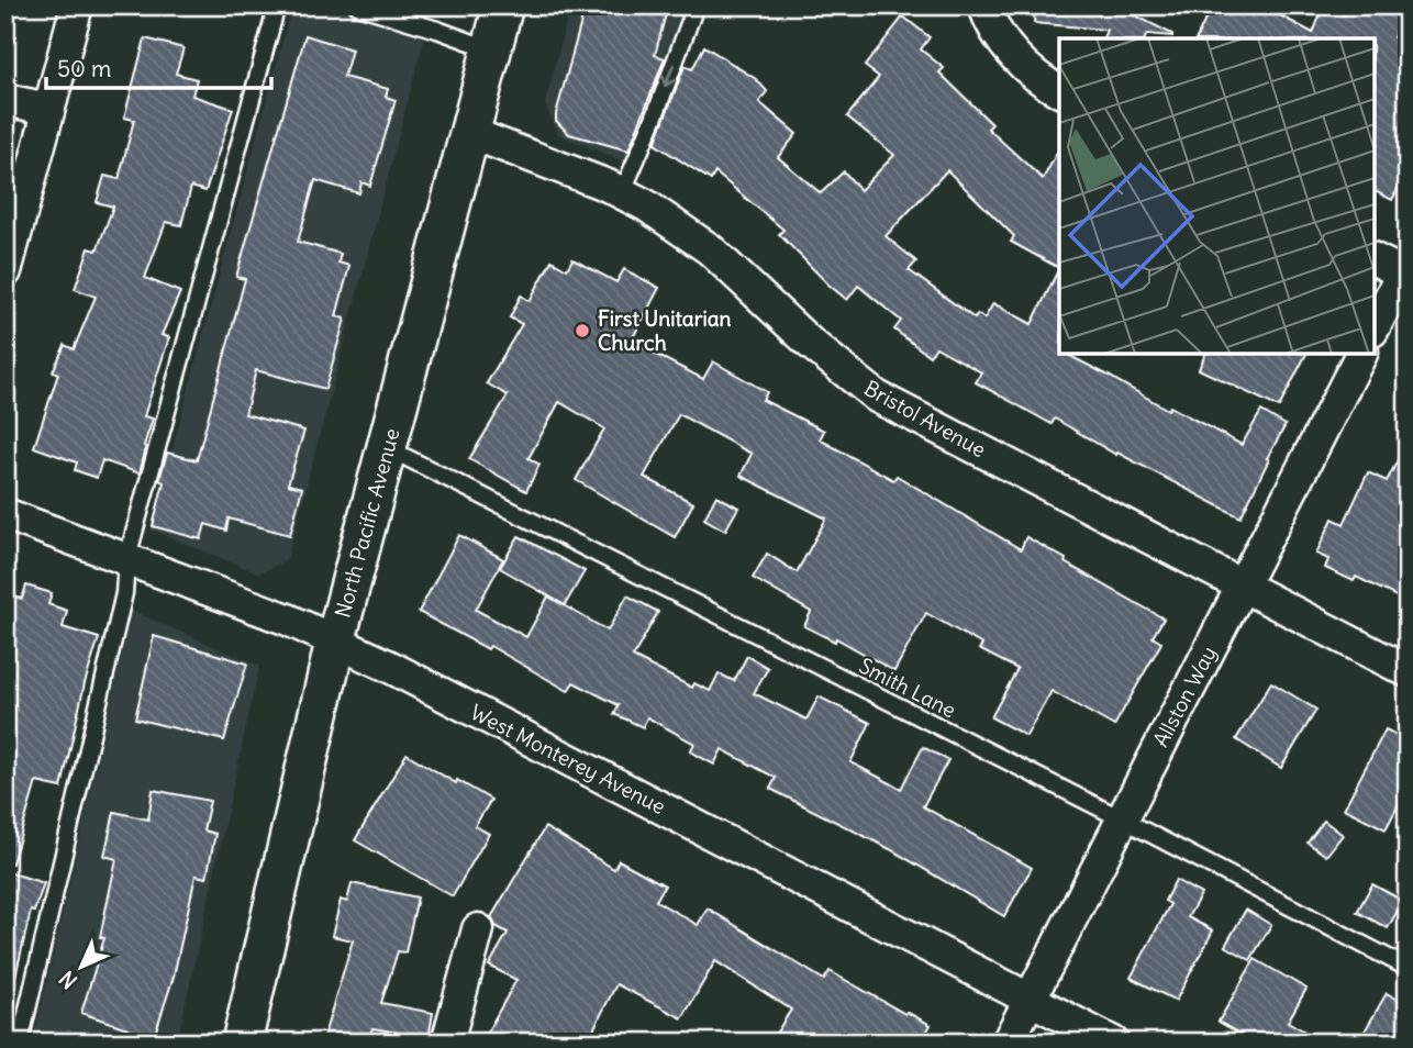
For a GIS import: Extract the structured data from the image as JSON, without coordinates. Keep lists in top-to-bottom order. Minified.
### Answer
{"streets":{"street":["Bristol Avenue","North Pacific Avenue","Allston Way","West Monterey Avenue"],"lane":["Smith Lane"]},"crossings":[["Bristol Avenue","North Pacific Avenue"],["Bristol Avenue","Allston Way"],["North Pacific Avenue","Smith Lane"],["North Pacific Avenue","West Monterey Avenue"],["Smith Lane","Allston Way"],["Allston Way","West Monterey Avenue"]],"places":["First Unitarian Church"],"scale_bar":"50 m","north":"bottom left"}
